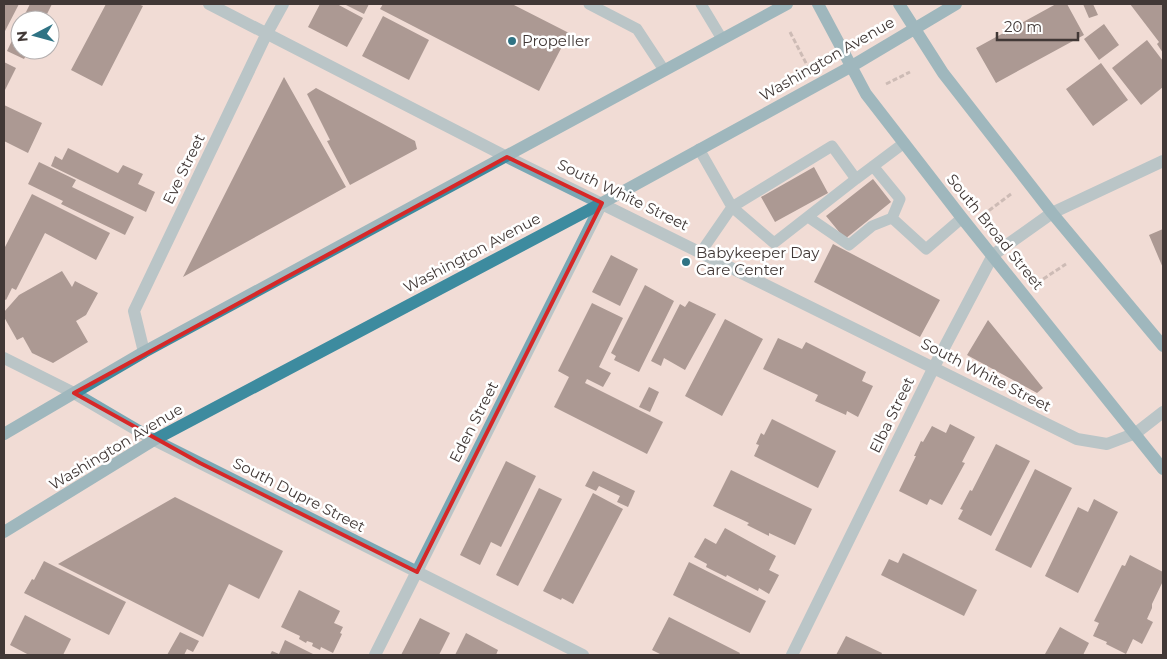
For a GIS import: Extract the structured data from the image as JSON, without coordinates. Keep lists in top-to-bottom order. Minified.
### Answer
{"streets":{"street":["Washington Avenue","Eve Street","South White Street","South Broad Street","Elba Street","Eden Street","South Dupre Street"]},"crossings":[["Washington Avenue","South White Street"],["Washington Avenue","South Broad Street"],["Washington Avenue","Eden Street"],["Washington Avenue","South Dupre Street"],["Eve Street","South White Street"],["South White Street","South Broad Street"],["South White Street","Elba Street"],["South White Street","Eden Street"],["South Broad Street","Elba Street"],["Eden Street","South Dupre Street"]],"places":["Propeller","Babykeeper Day Care Center"],"scale_bar":"20 m","north":"left"}
